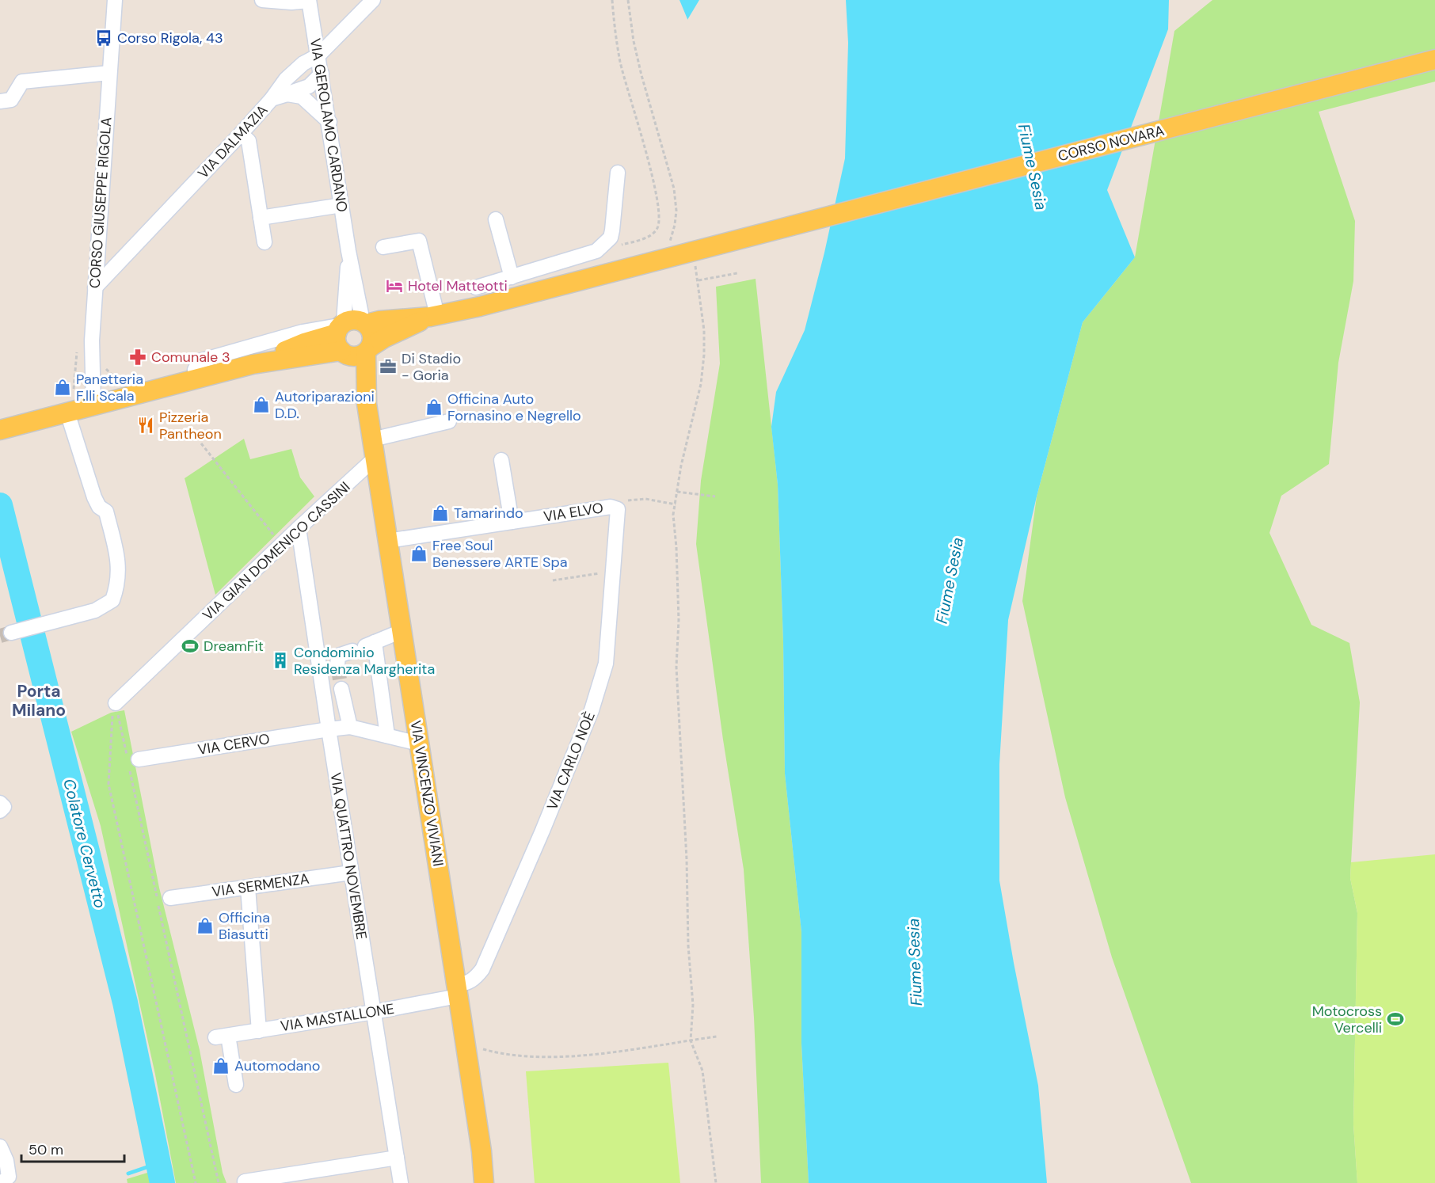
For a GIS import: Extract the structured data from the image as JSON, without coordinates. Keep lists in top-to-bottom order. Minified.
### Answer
{"streets":{"main road":["CORSO NOVARA","VIA VINCENZO VIVIANI"],"street":["VIA GEROLAMO CARDANO","VIA DALMAZIA","CORSO GIUSEPPE RIGOLA","VIA ELVO","VIA GIAN DOMENICO CASSINI","VIA CERVO","VIA CARLO NOÈ","VIA QUATTRO NOVEMBRE","VIA SERMENZA","VIA MASTALLONE"]},"crossings":[["VIA GEROLAMO CARDANO","VIA DALMAZIA"],["VIA GEROLAMO CARDANO","CORSO NOVARA"],["VIA GEROLAMO CARDANO","VIA VINCENZO VIVIANI"],["VIA DALMAZIA","CORSO GIUSEPPE RIGOLA"],["CORSO NOVARA","CORSO GIUSEPPE RIGOLA"],["CORSO NOVARA","VIA VINCENZO VIVIANI"],["VIA ELVO","VIA CARLO NOÈ"],["VIA ELVO","VIA VINCENZO VIVIANI"],["VIA GIAN DOMENICO CASSINI","VIA VINCENZO VIVIANI"],["VIA GIAN DOMENICO CASSINI","VIA QUATTRO NOVEMBRE"],["VIA CERVO","VIA VINCENZO VIVIANI"],["VIA CERVO","VIA QUATTRO NOVEMBRE"],["VIA CARLO NOÈ","VIA VINCENZO VIVIANI"],["VIA CARLO NOÈ","VIA MASTALLONE"],["VIA VINCENZO VIVIANI","VIA MASTALLONE"],["VIA QUATTRO NOVEMBRE","VIA SERMENZA"],["VIA QUATTRO NOVEMBRE","VIA MASTALLONE"]],"districts":["Porta Milano"],"water":["Fiume Sesia","Colatore Cervetto"],"places":{"bus stop":["Corso Rigola, 43"],"hotel":["Hotel Matteotti"],"pharmacy":["Comunale 3"],"office":["Di Stadio - Goria"],"shop":["Panetteria F.lli Scala","Autoriparazioni D.D.","Officina Auto Fornasino e Negrello","Tamarindo","Free Soul Benessere ARTE Spa","Officina Biasutti","Automodano"],"restaurant":["Pizzeria Pantheon"],"sports":["DreamFit","Motocross Vercelli"],"building":["Condominio Residenza Margherita"]},"scale_bar":"50 m"}
